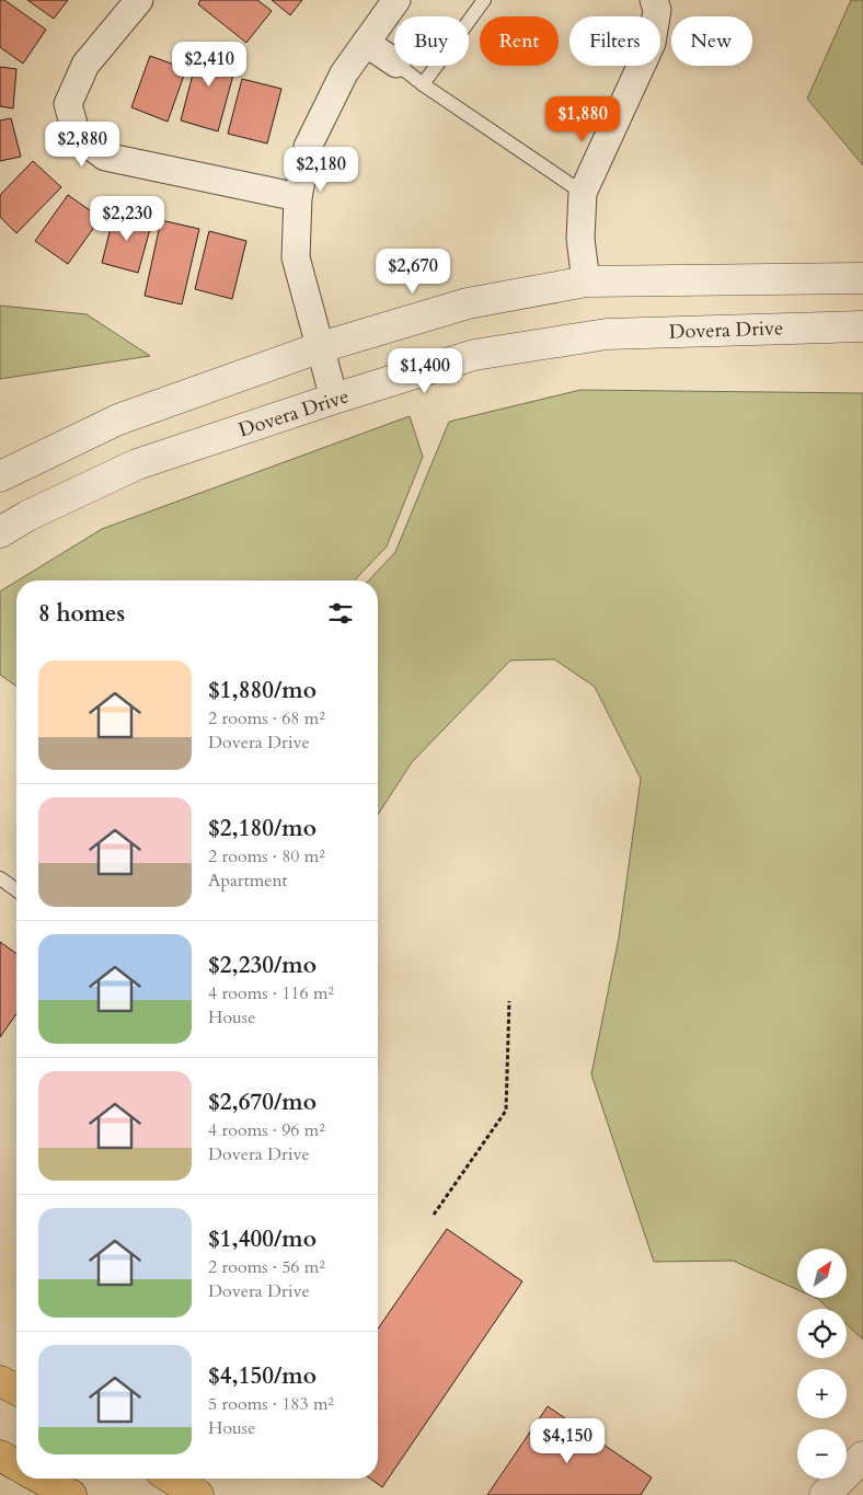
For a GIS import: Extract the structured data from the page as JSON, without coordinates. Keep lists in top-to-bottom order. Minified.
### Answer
{"streets":{"street":["Dovera Drive"]},"north":"top right","page":{"chip":["Buy","Rent","Filters","New"],"price":["$2,410","$1,880","$2,880","$2,180","$2,230","$2,670","$1,400","$4,150"],"heading":"8 homes","list":[{"name":"$1,880/mo","note":"2 rooms · 68 m² · Dovera Drive"},{"name":"$2,180/mo","note":"2 rooms · 80 m² · Apartment"},{"name":"$2,230/mo","note":"4 rooms · 116 m² · House"},{"name":"$2,670/mo","note":"4 rooms · 96 m² · Dovera Drive"},{"name":"$1,400/mo","note":"2 rooms · 56 m² · Dovera Drive"},{"name":"$4,150/mo","note":"5 rooms · 183 m² · House"}],"map_buttons":["+","−"]}}
